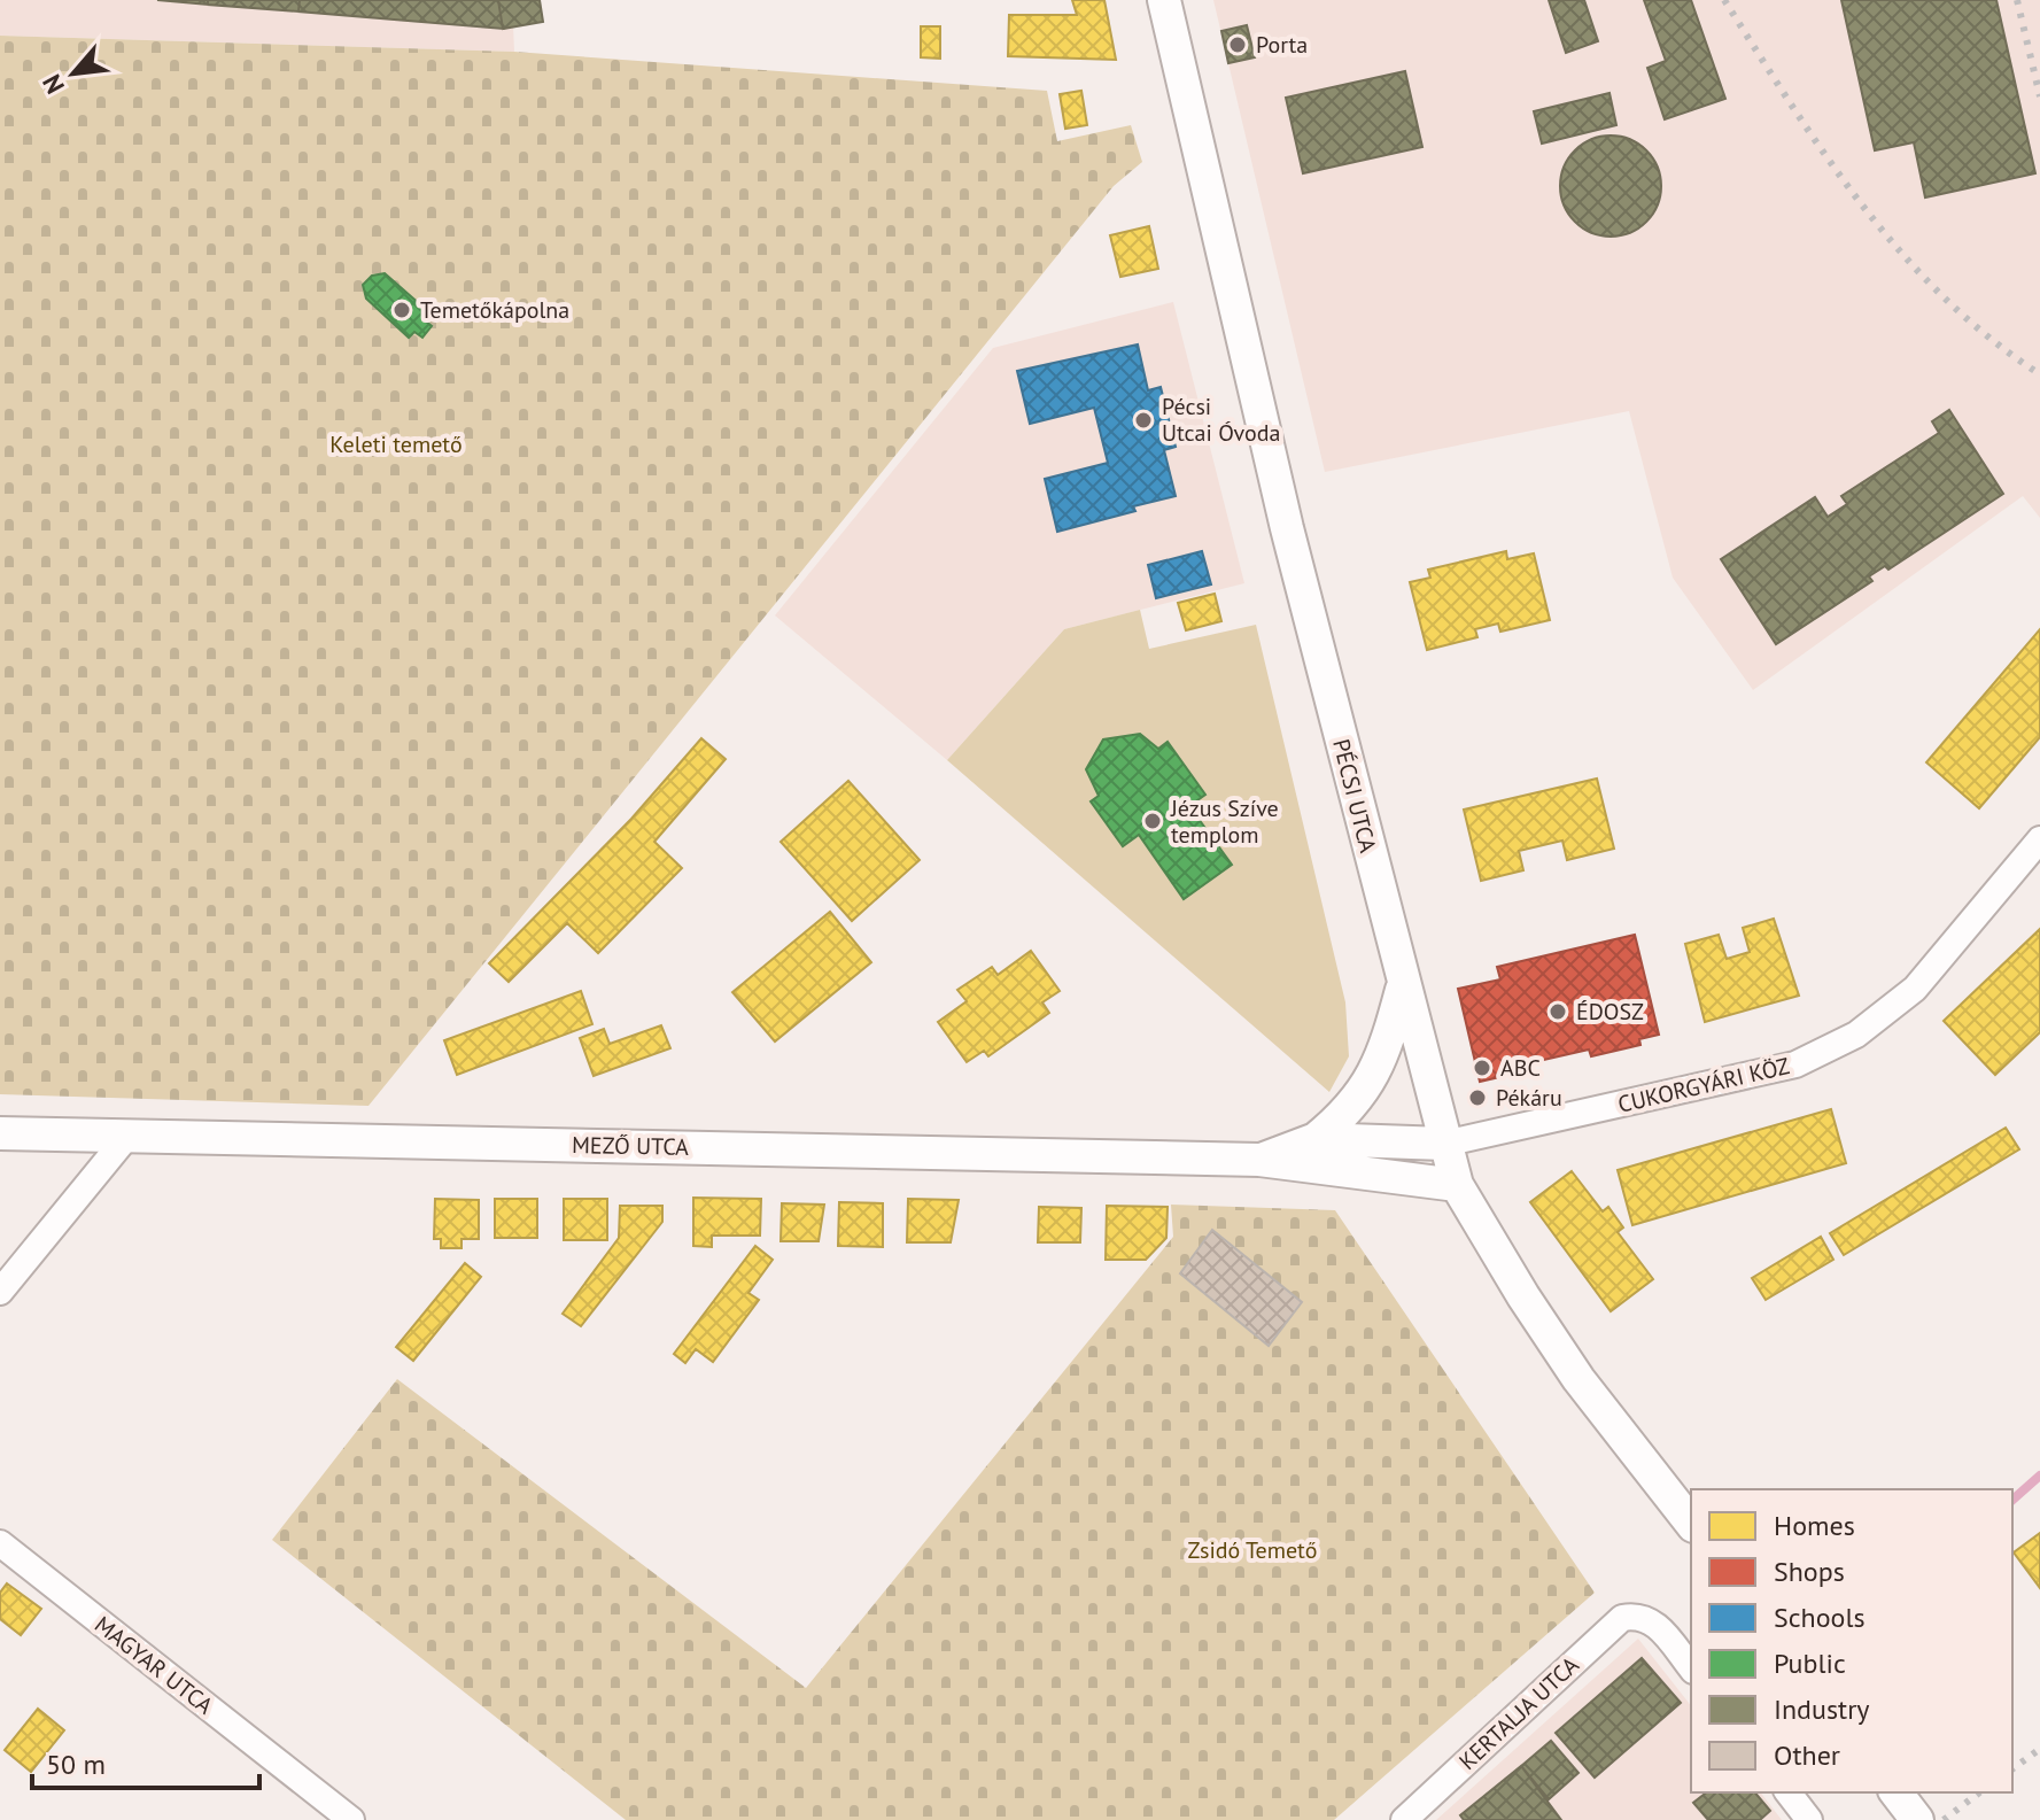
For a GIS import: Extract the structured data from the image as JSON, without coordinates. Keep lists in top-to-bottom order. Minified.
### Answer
{"streets":{"street":["PÉCSI UTCA","CUKORGYÁRI KÖZ","MEZŐ UTCA","MAGYAR UTCA","KERTALJA UTCA"]},"crossings":[["PÉCSI UTCA","CUKORGYÁRI KÖZ"],["PÉCSI UTCA","MEZŐ UTCA"]],"parks":["Keleti temető","Zsidó Temető"],"places":["Porta","Temetőkápolna","Pécsi Utcai Óvoda","Jézus Szíve templom","ÉDOSZ","ABC","Pékáru"],"legend":["Homes","Shops","Schools","Public","Industry","Other"],"scale_bar":"50 m","north":"bottom left"}
